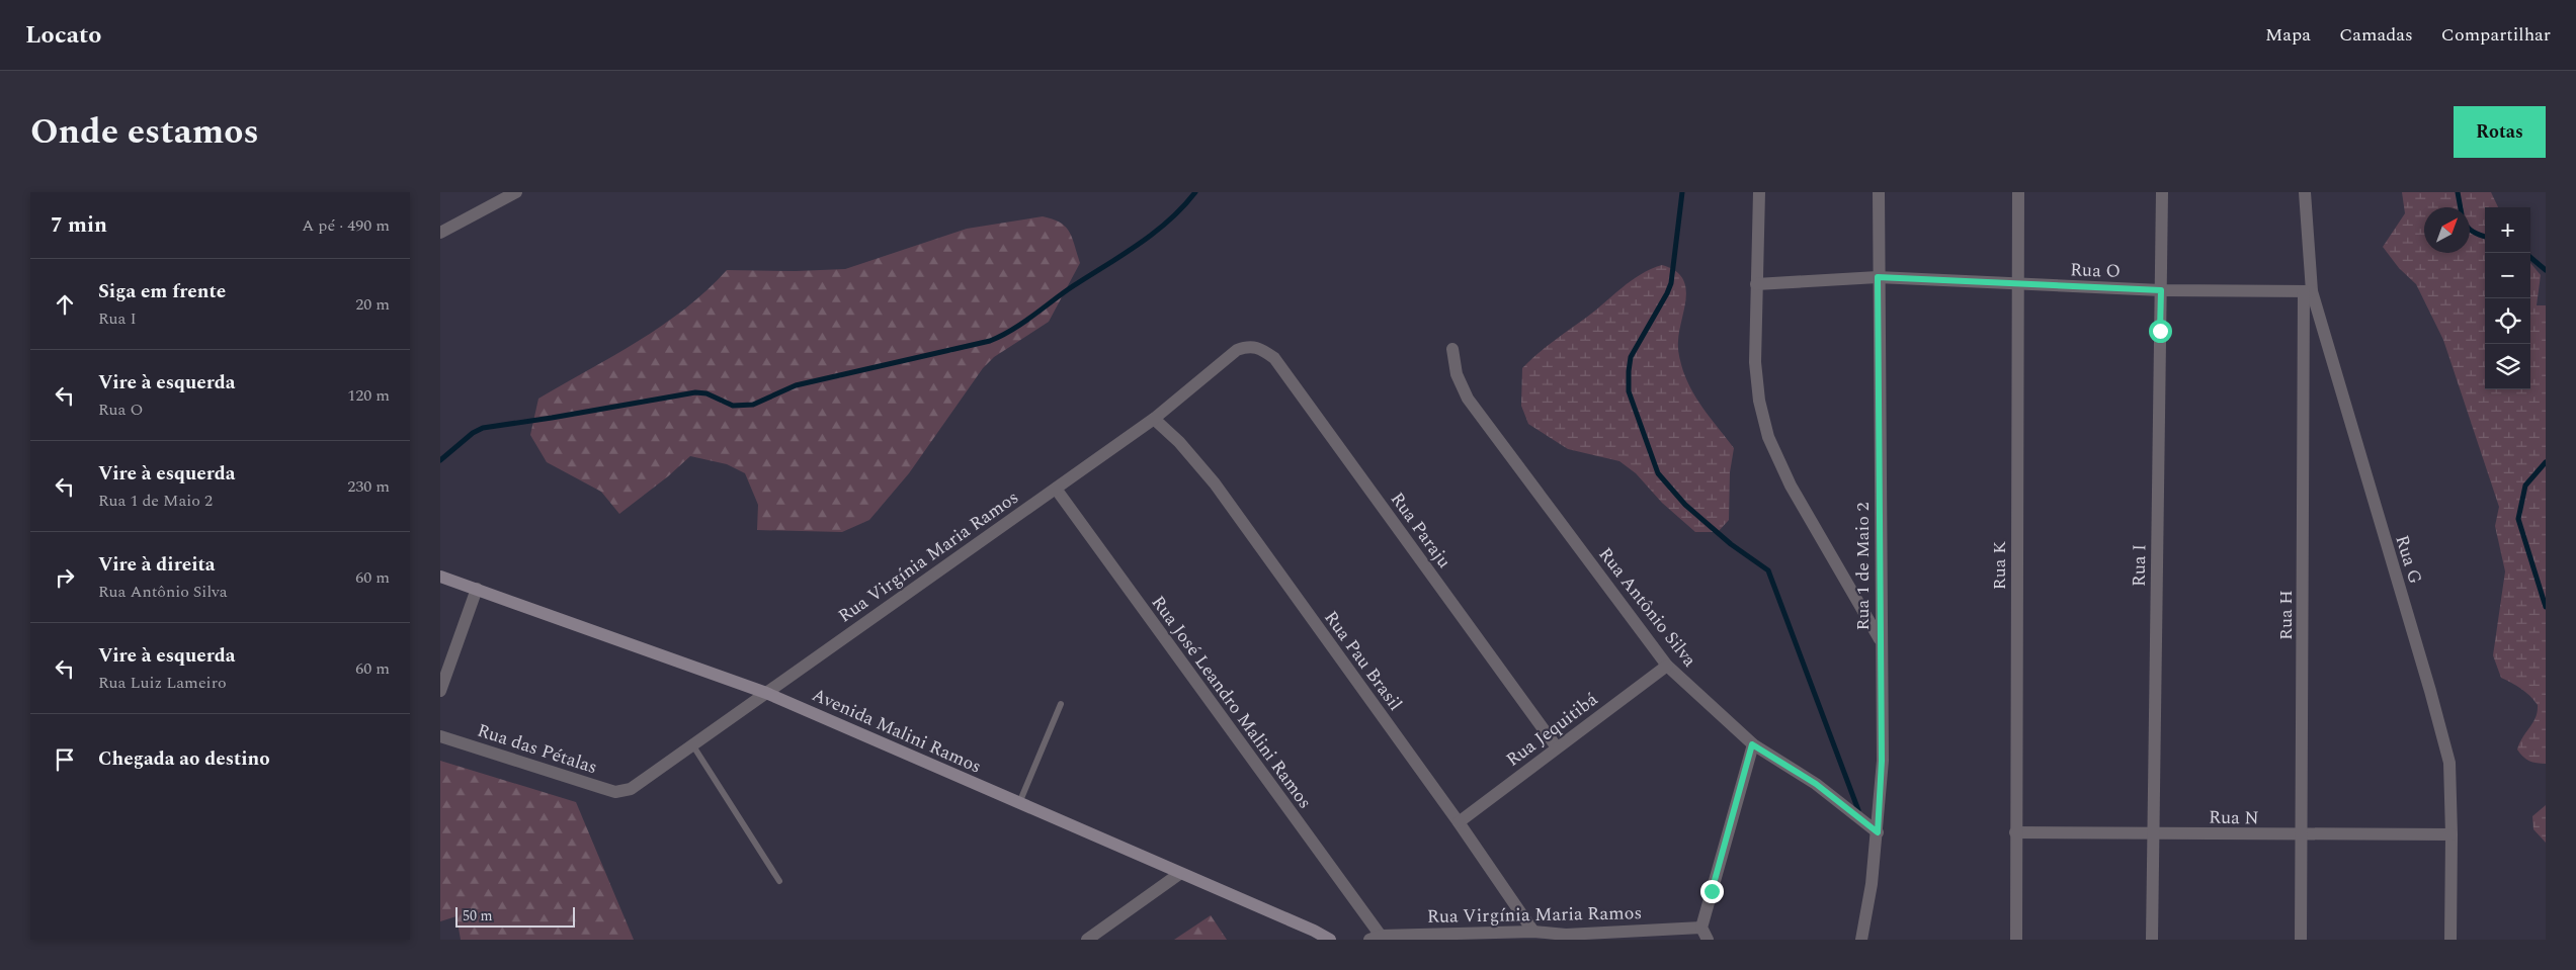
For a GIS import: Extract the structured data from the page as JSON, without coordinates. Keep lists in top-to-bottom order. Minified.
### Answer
{"streets":{"street":["Rua O","Rua Paraju","Rua Virgínia Maria Ramos","Rua G","Rua K","Rua I","Rua 1 de Maio 2","Rua Antônio Silva","Rua H","Rua Pau Brasil","Rua José Leandro Malini Ramos","Rua Jequitibá","Avenida Malini Ramos","Rua das Pétalas","Rua N"]},"crossings":[["Rua O","Rua G"],["Rua O","Rua K"],["Rua O","Rua I"],["Rua O","Rua 1 de Maio 2"],["Rua O","Rua H"],["Rua Paraju","Rua Virgínia Maria Ramos"],["Rua Paraju","Rua Jequitibá"],["Rua Virgínia Maria Ramos","Rua Pau Brasil"],["Rua Virgínia Maria Ramos","Rua José Leandro Malini Ramos"],["Rua Virgínia Maria Ramos","Avenida Malini Ramos"],["Rua Virgínia Maria Ramos","Rua das Pétalas"],["Rua G","Rua H"],["Rua G","Rua N"],["Rua K","Rua N"],["Rua I","Rua N"],["Rua 1 de Maio 2","Rua Antônio Silva"],["Rua Antônio Silva","Rua Jequitibá"],["Rua H","Rua N"],["Rua Pau Brasil","Rua Jequitibá"]],"scale_bar":"50 m","north":"top right","page":{"header":"Locato","nav":["Mapa","Camadas","Compartilhar"],"title":"Onde estamos","buttons":"Rotas","heading":["7 min","A pé · 490 m"],"map_buttons":["+","−"],"list":[["Siga em frente","Rua I","20 m"],["Vire à esquerda","Rua O","120 m"],["Vire à esquerda","Rua 1 de Maio 2","230 m"],["Vire à direita","Rua Antônio Silva","60 m"],["Vire à esquerda","Rua Luiz Lameiro","60 m"],"Chegada ao destino"],"scale":"50 m"}}
